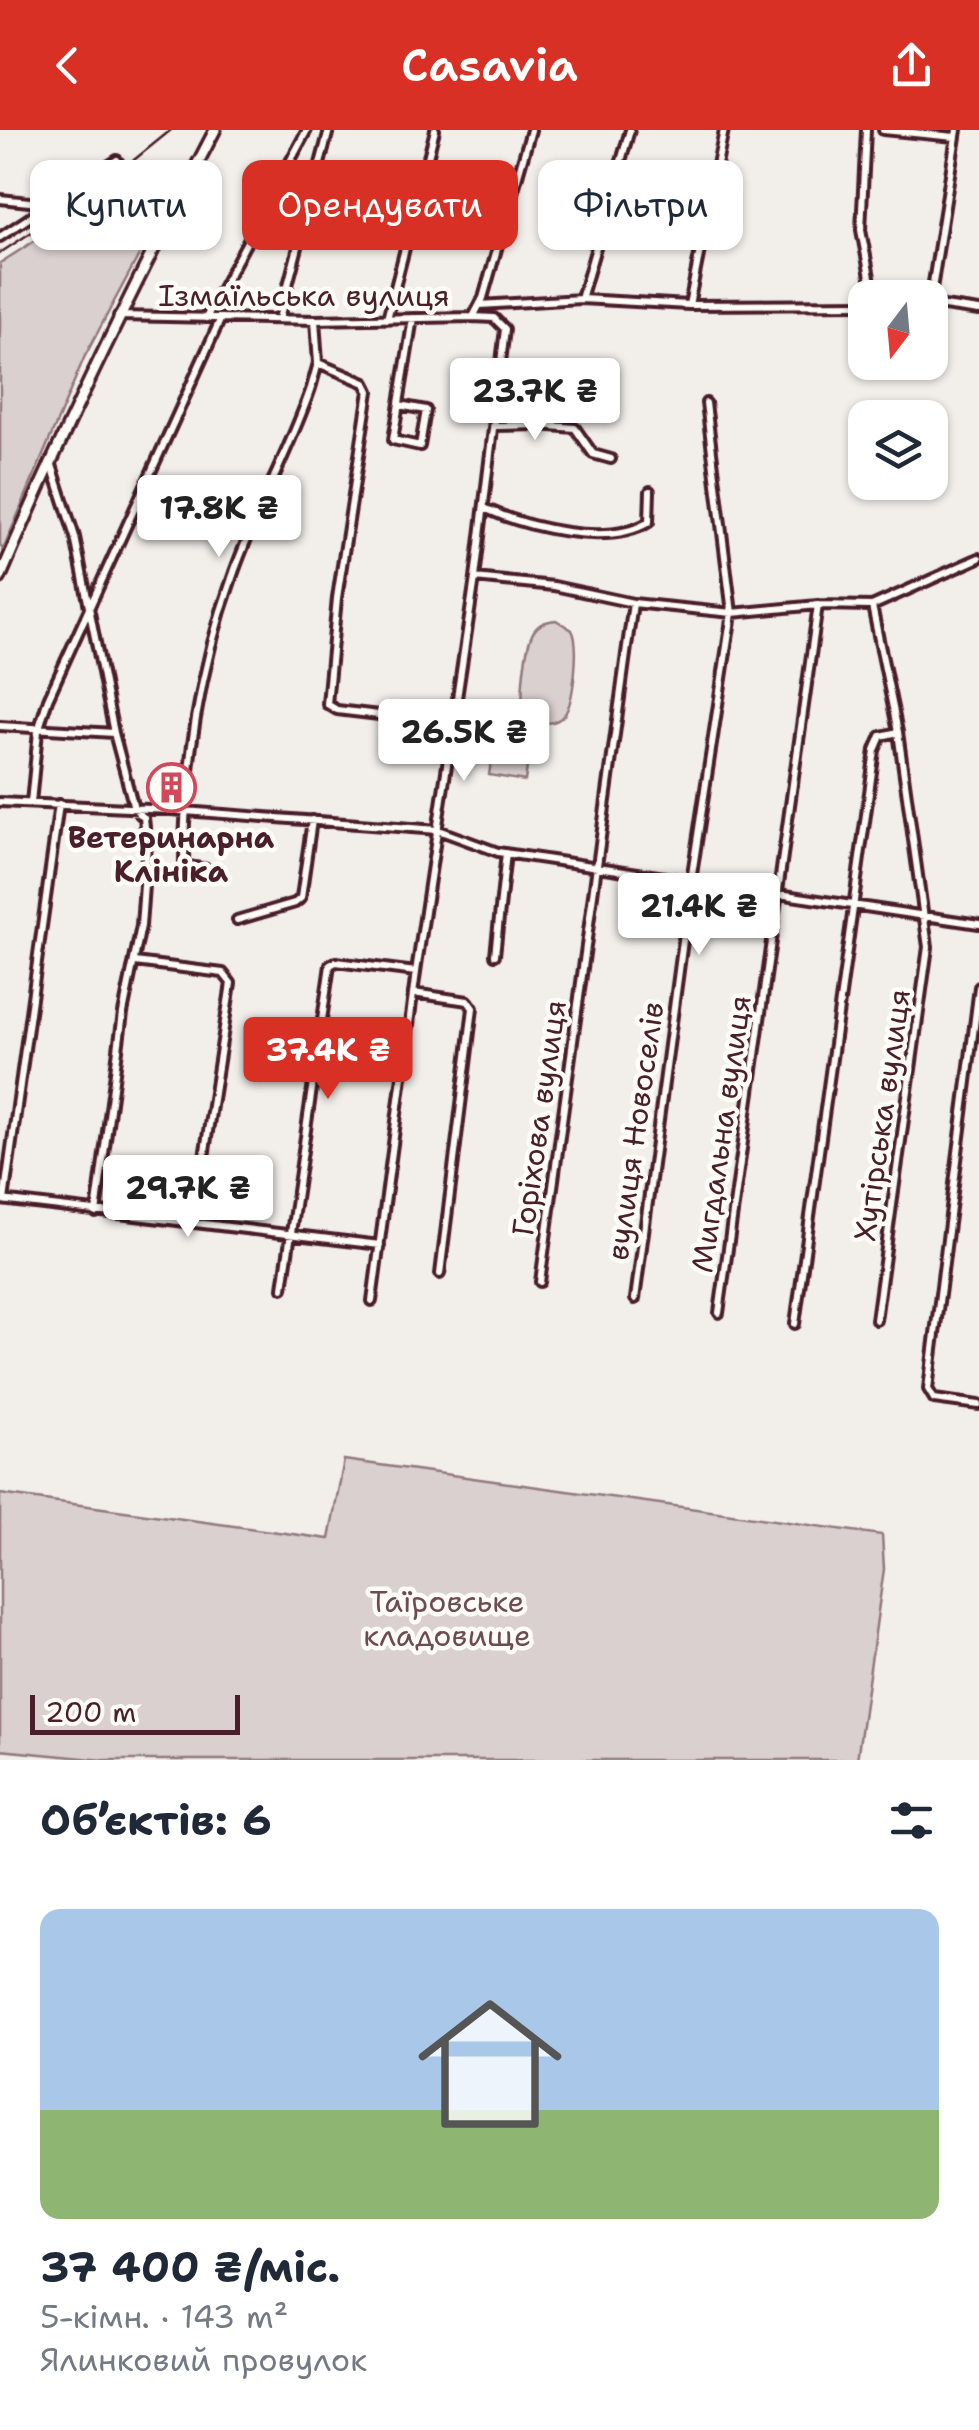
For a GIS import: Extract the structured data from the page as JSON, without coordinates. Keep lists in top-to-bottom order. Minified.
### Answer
{"streets":{"street":["Ізмаїльська вулиця","Хутірська вулиця","Горіхова вулиця","вулиця Новоселів","Мигдальна вулиця"]},"parks":["Таїровське кладовище"],"places":{"building":["Ветеринарна Клініка"]},"scale_bar":"200 m","north":"bottom","page":{"header":"Casavia","chip":["Купити","Орендувати","Фільтри"],"price":["23.7K ₴","17.8K ₴","26.5K ₴","21.4K ₴","37.4K ₴","29.7K ₴"],"scale":"200 m","heading":"Об’єктів: 6","list":[{"name":"37 400 ₴/міс.","note":"5-кімн. · 143 m² · Ялинковий провулок"}]}}
